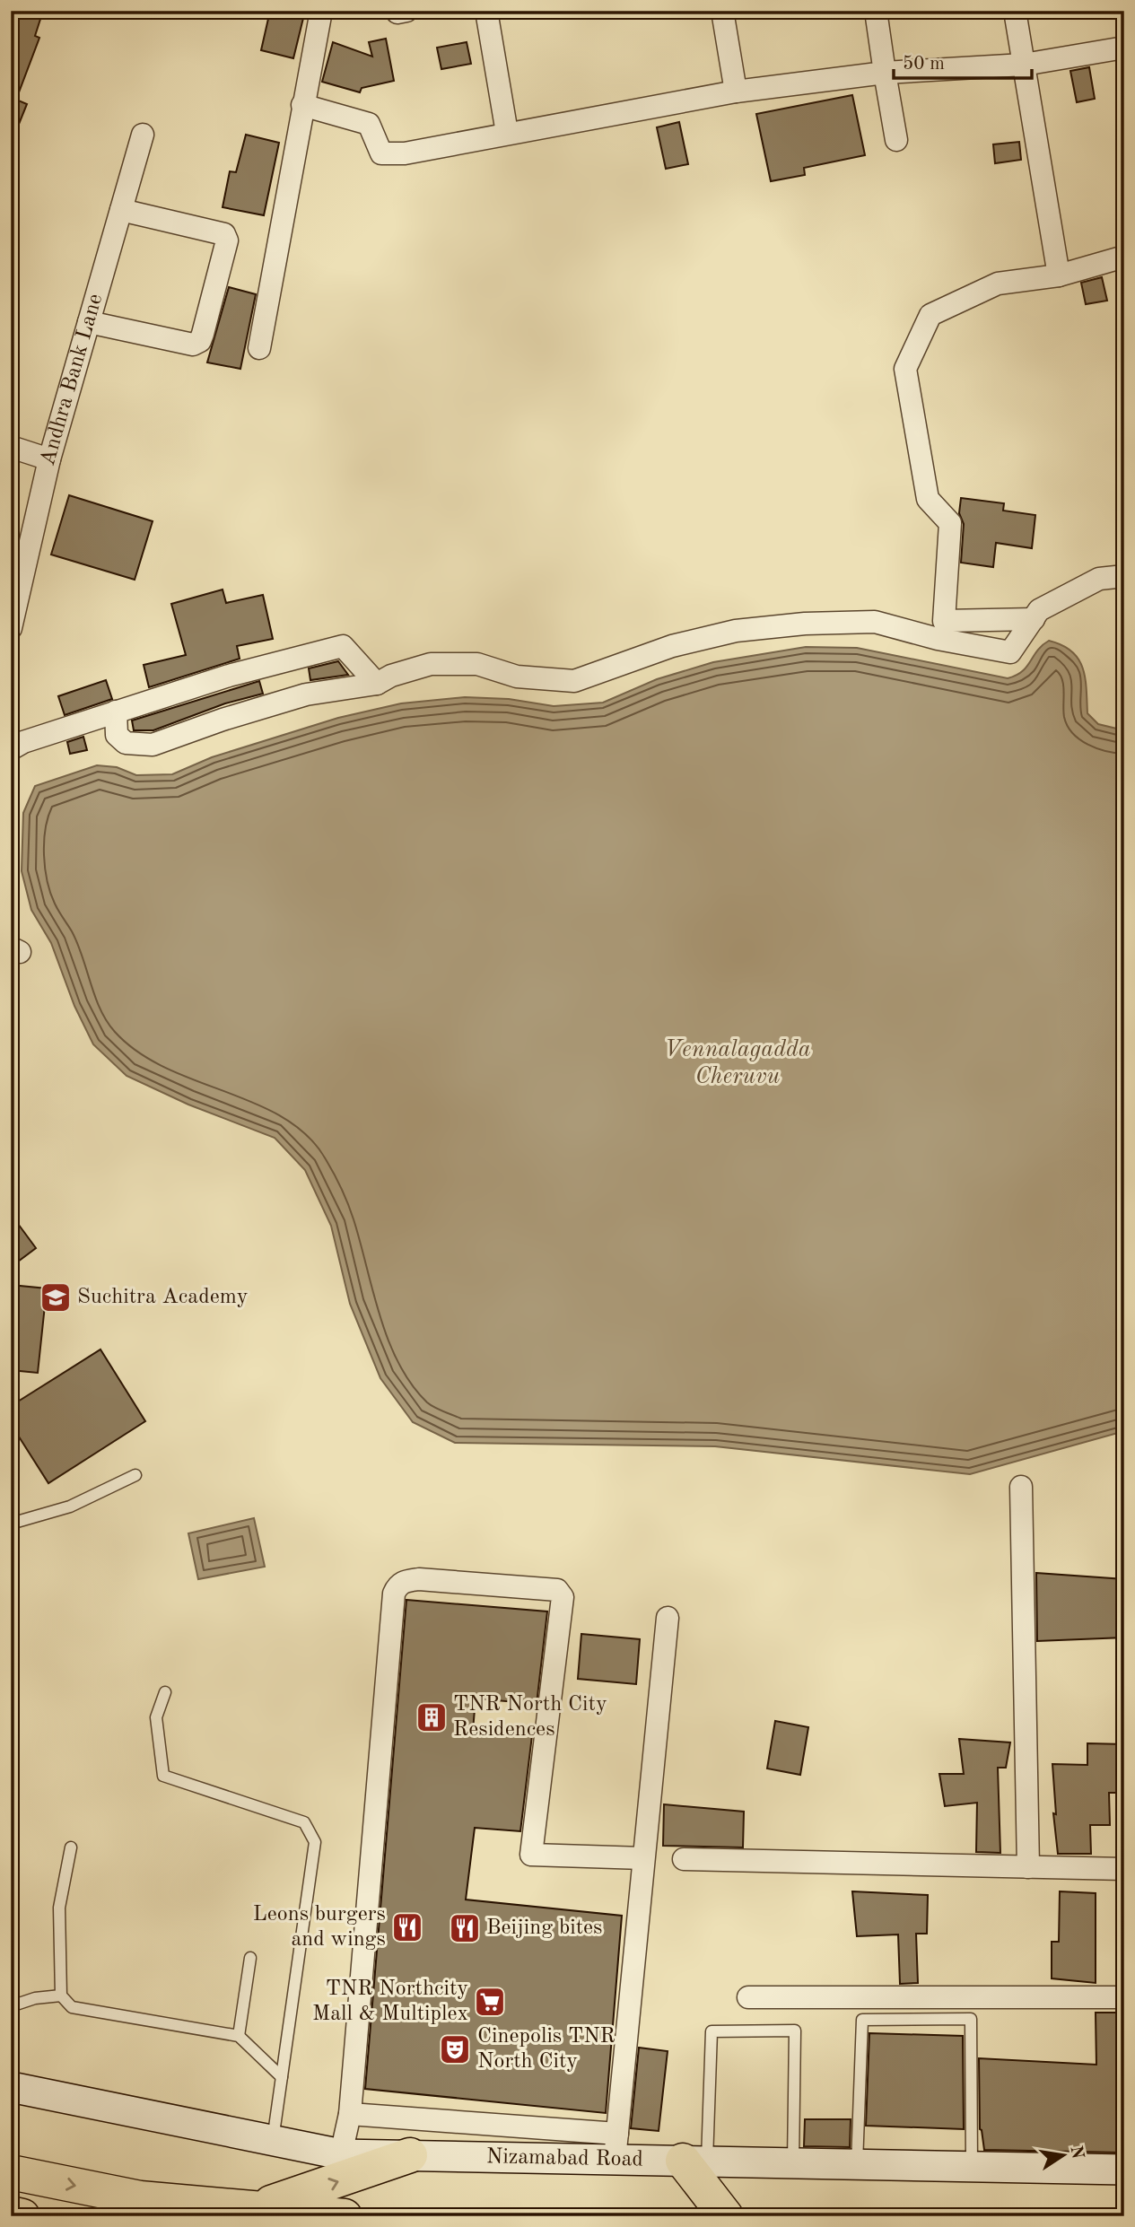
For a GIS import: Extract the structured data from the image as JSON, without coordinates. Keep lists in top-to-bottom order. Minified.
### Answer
{"streets":{"main road":["Nizamabad Road"],"street":["Andhra Bank Lane"]},"water":["Vennalagadda Cheruvu"],"places":{"school or university":["Suchitra Academy"],"building":["TNR North City Residences"],"restaurant":["Leons burgers and wings","Beijing bites"],"supermarket":["TNR Northcity Mall & Multiplex"],"theatre":["Cinepolis TNR North City"]},"scale_bar":"50 m","north":"right"}
